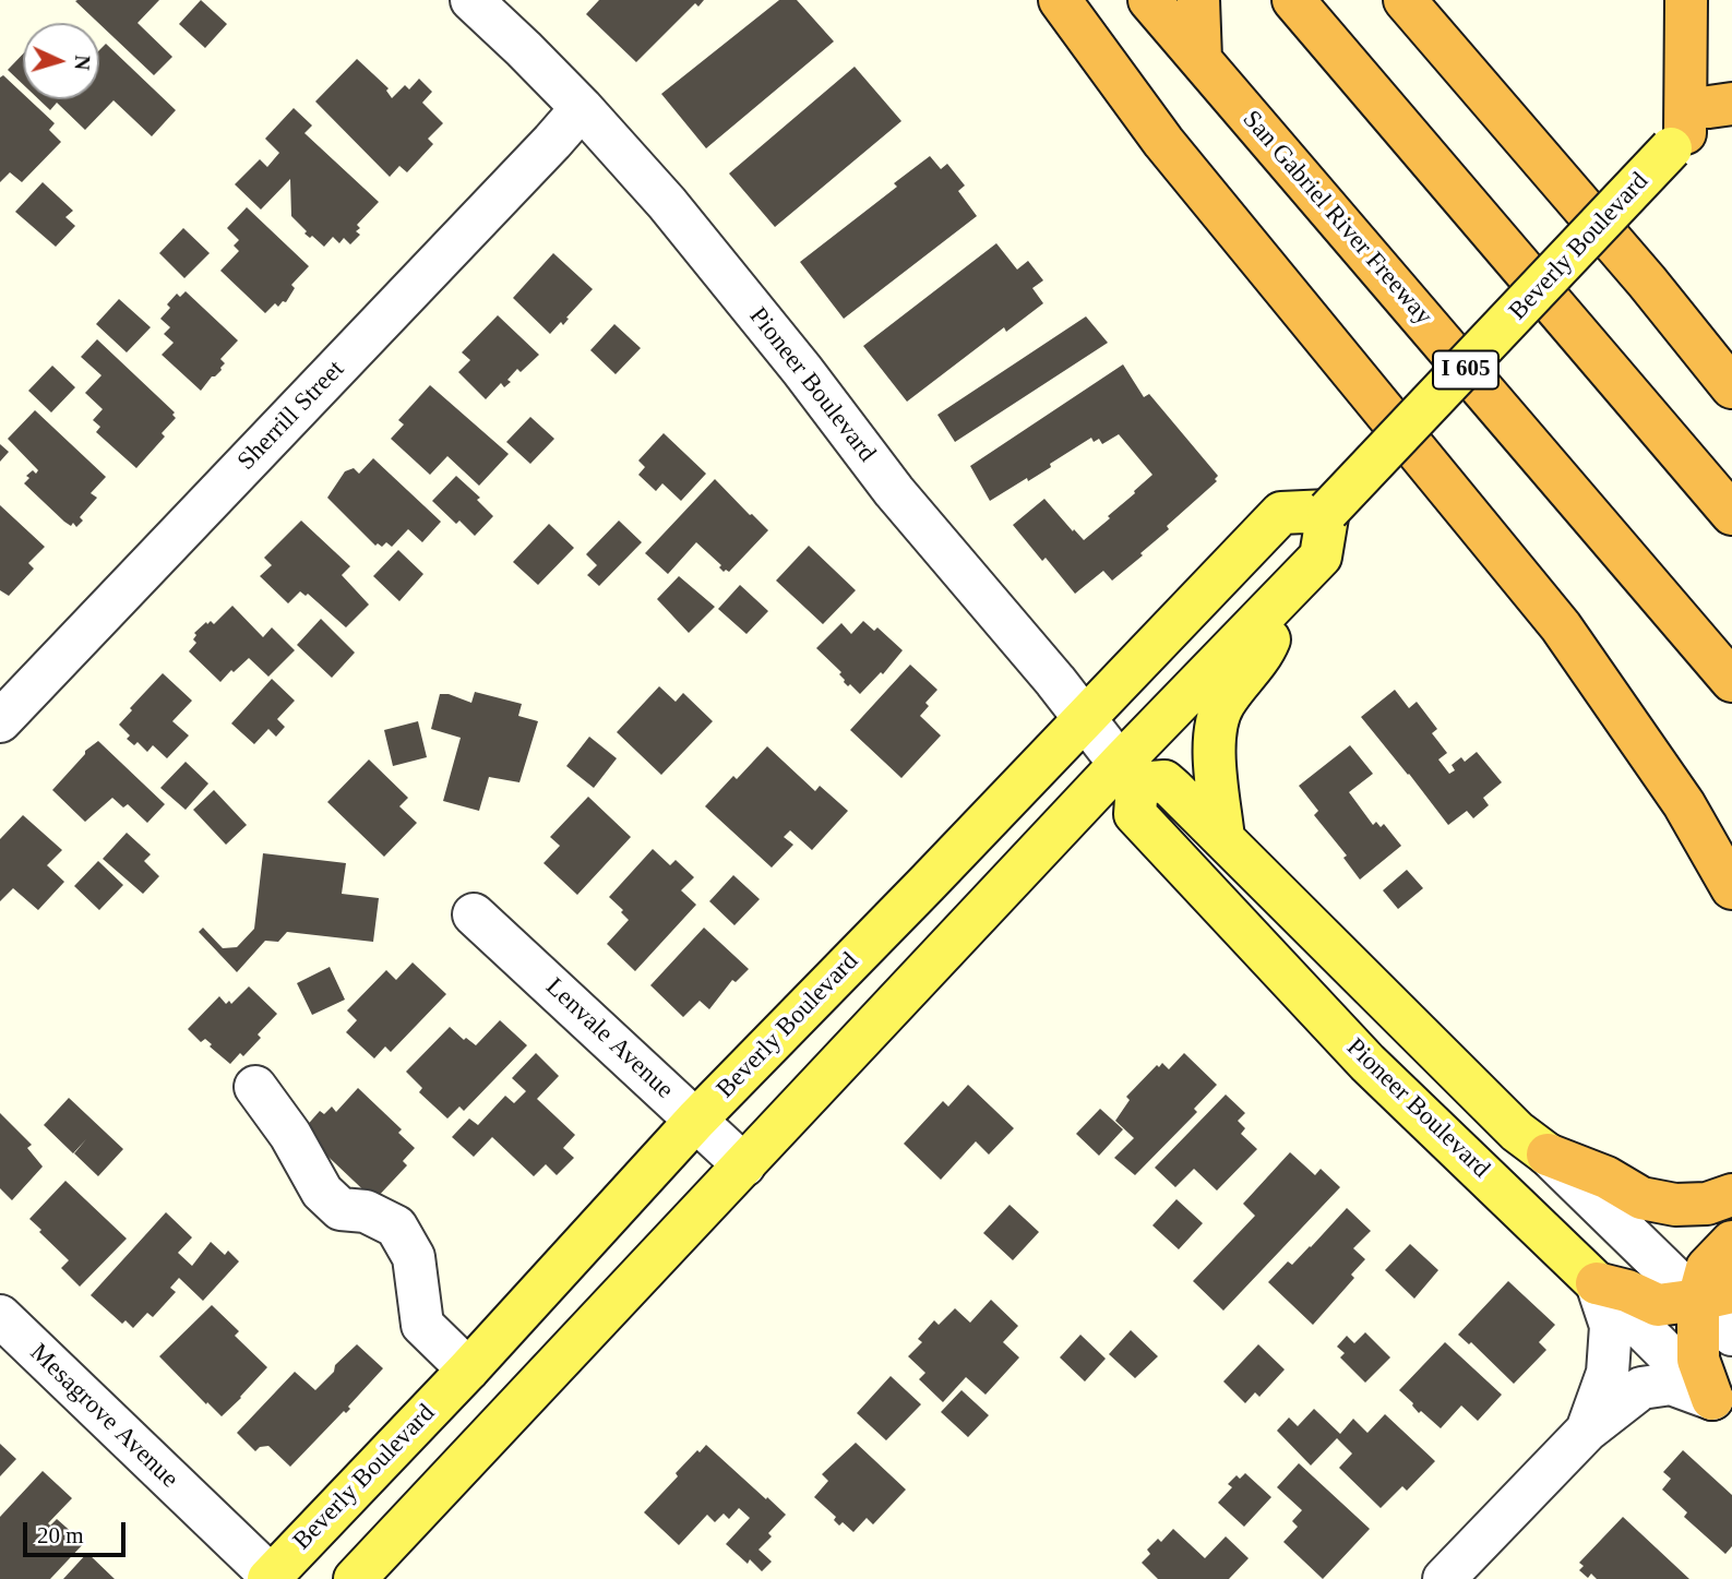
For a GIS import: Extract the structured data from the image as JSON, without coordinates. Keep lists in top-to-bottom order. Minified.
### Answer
{"streets":{"highway":["San Gabriel River Freeway","I 605"],"main road":["Beverly Boulevard","Pioneer Boulevard"],"street":["Sherrill Street","Lenvale Avenue","Mesagrove Avenue"]},"crossings":[["Beverly Boulevard","Pioneer Boulevard"],["Beverly Boulevard","Lenvale Avenue"],["Beverly Boulevard","Mesagrove Avenue"],["Pioneer Boulevard","Sherrill Street"]],"scale_bar":"20 m","north":"right"}
